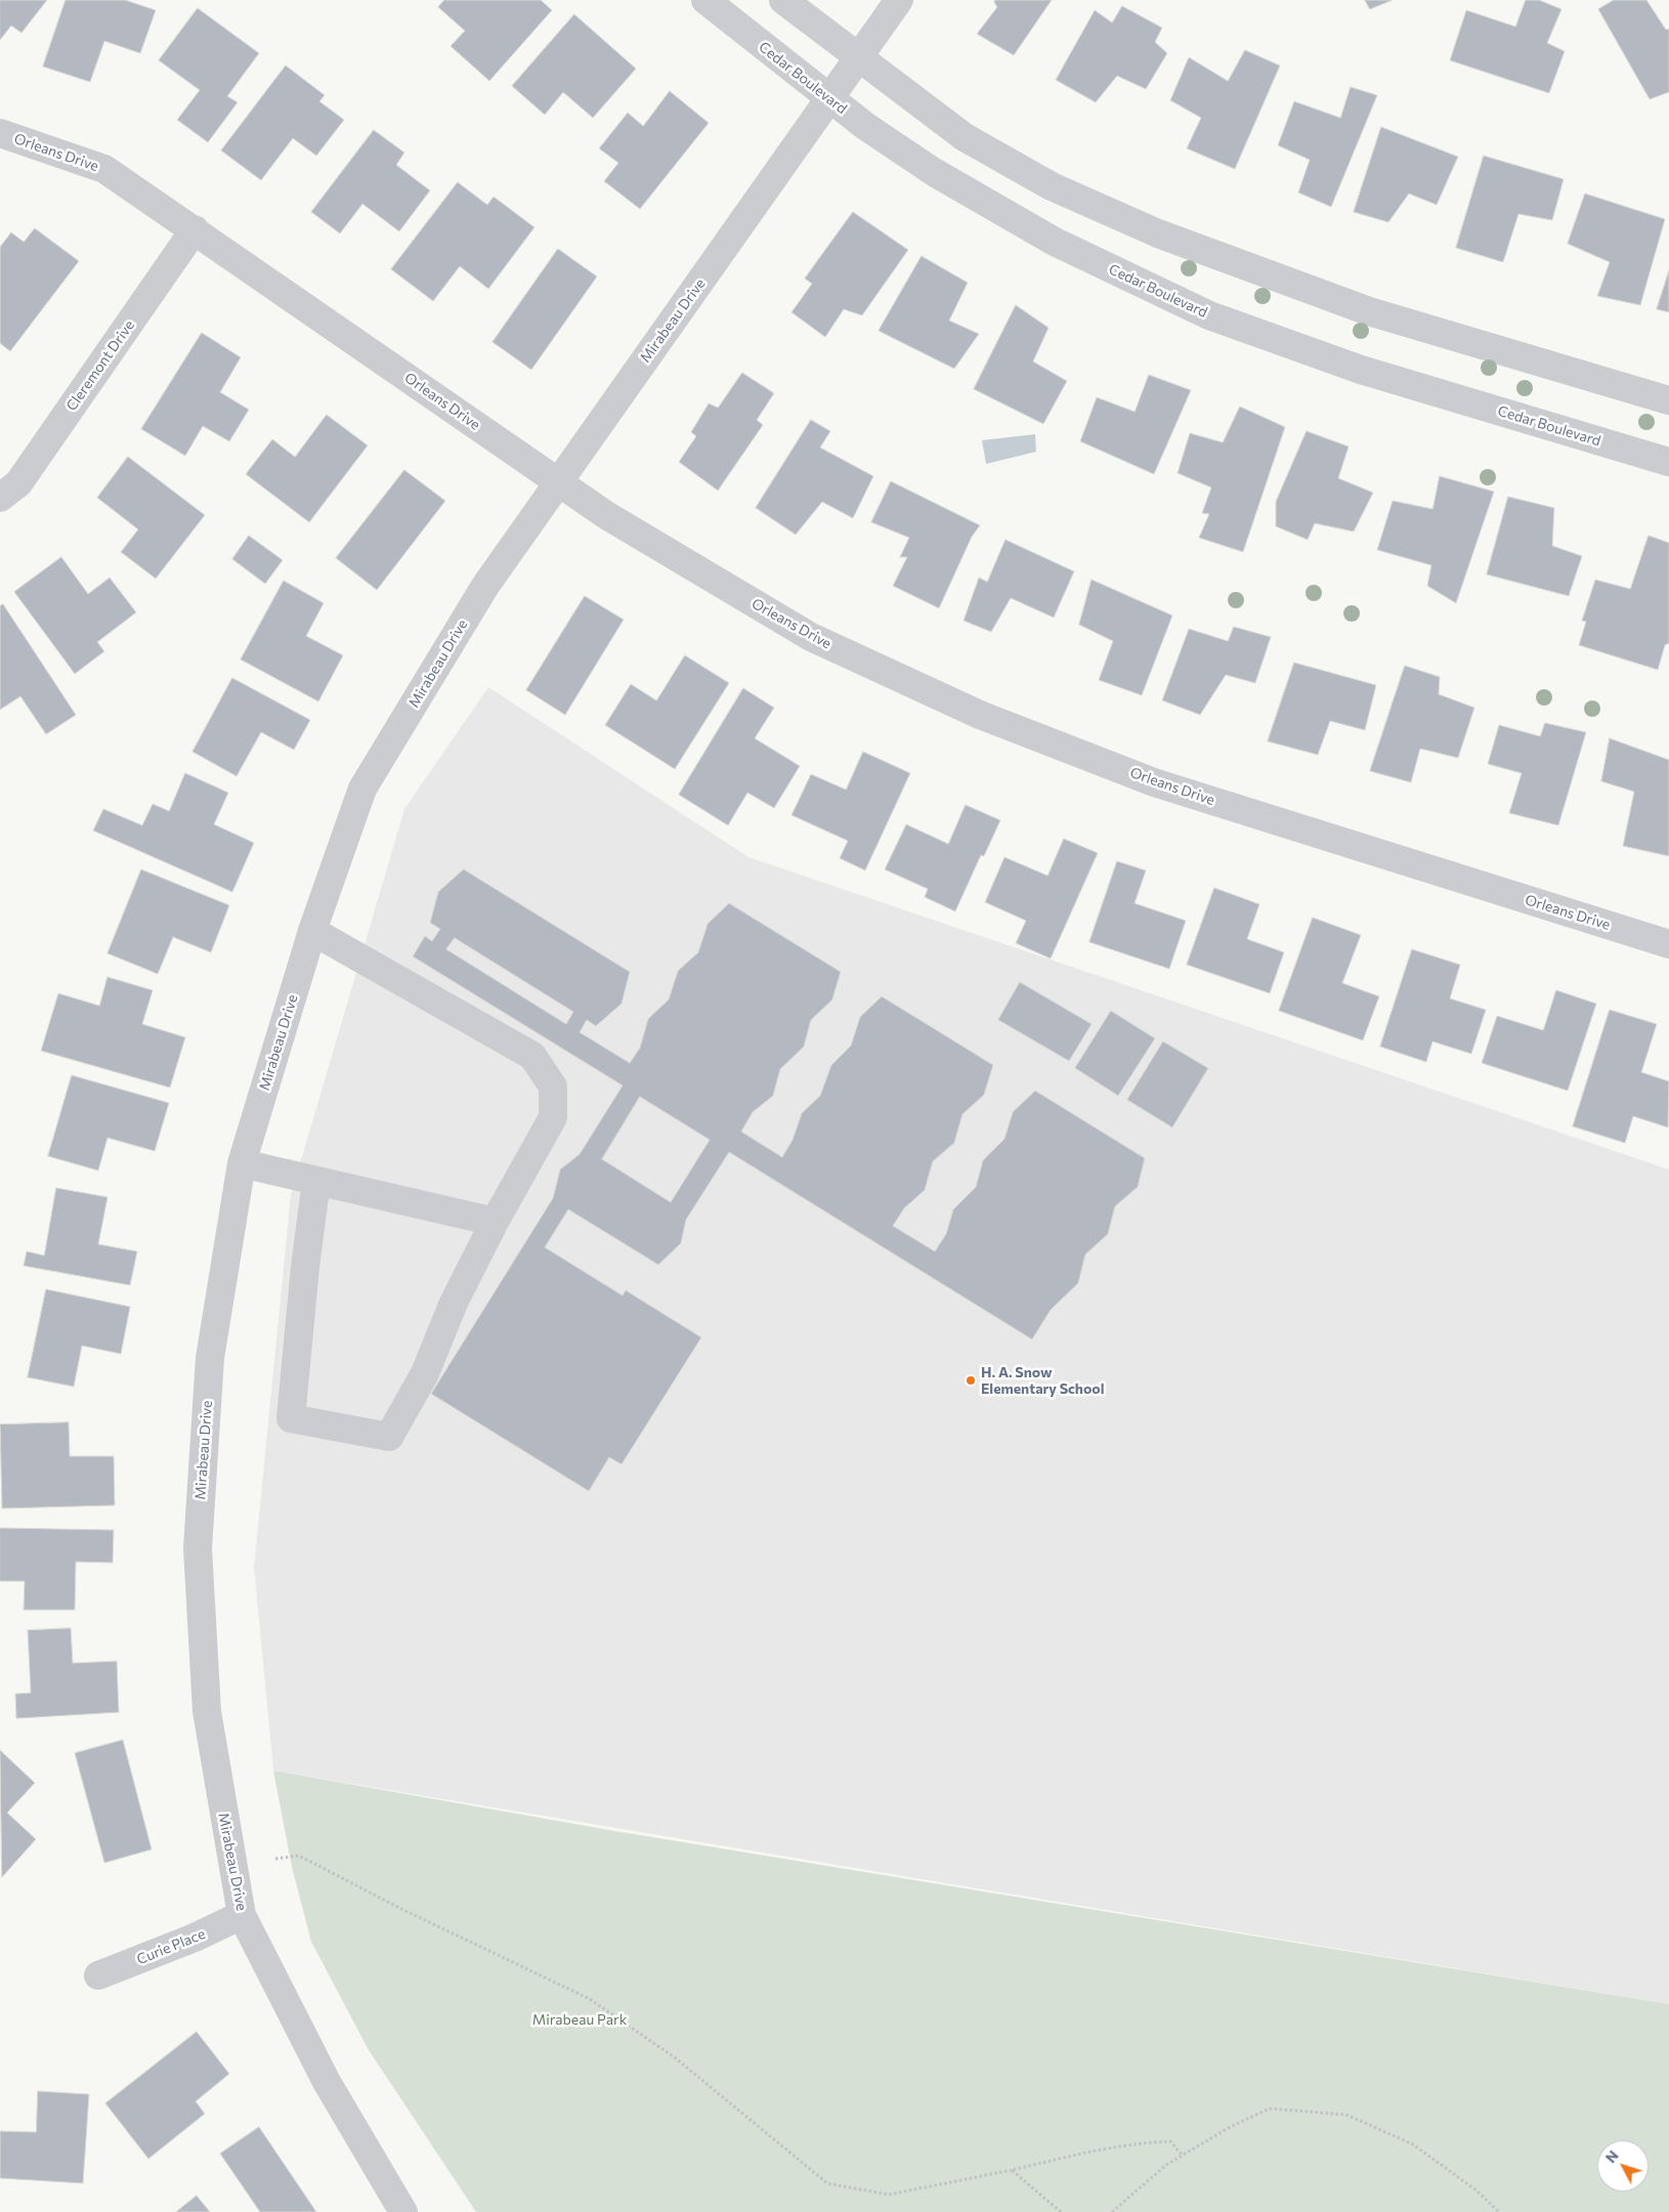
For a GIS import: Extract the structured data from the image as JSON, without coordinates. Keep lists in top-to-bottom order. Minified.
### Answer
{"streets":{"street":["Cedar Boulevard","Orleans Drive","Mirabeau Drive","Cleremont Drive","Curie Place"]},"crossings":[["Cedar Boulevard","Mirabeau Drive"],["Orleans Drive","Mirabeau Drive"],["Orleans Drive","Cleremont Drive"],["Mirabeau Drive","Curie Place"]],"parks":["Mirabeau Park"],"places":["H. A. Snow Elementary School"],"north":"top left"}
